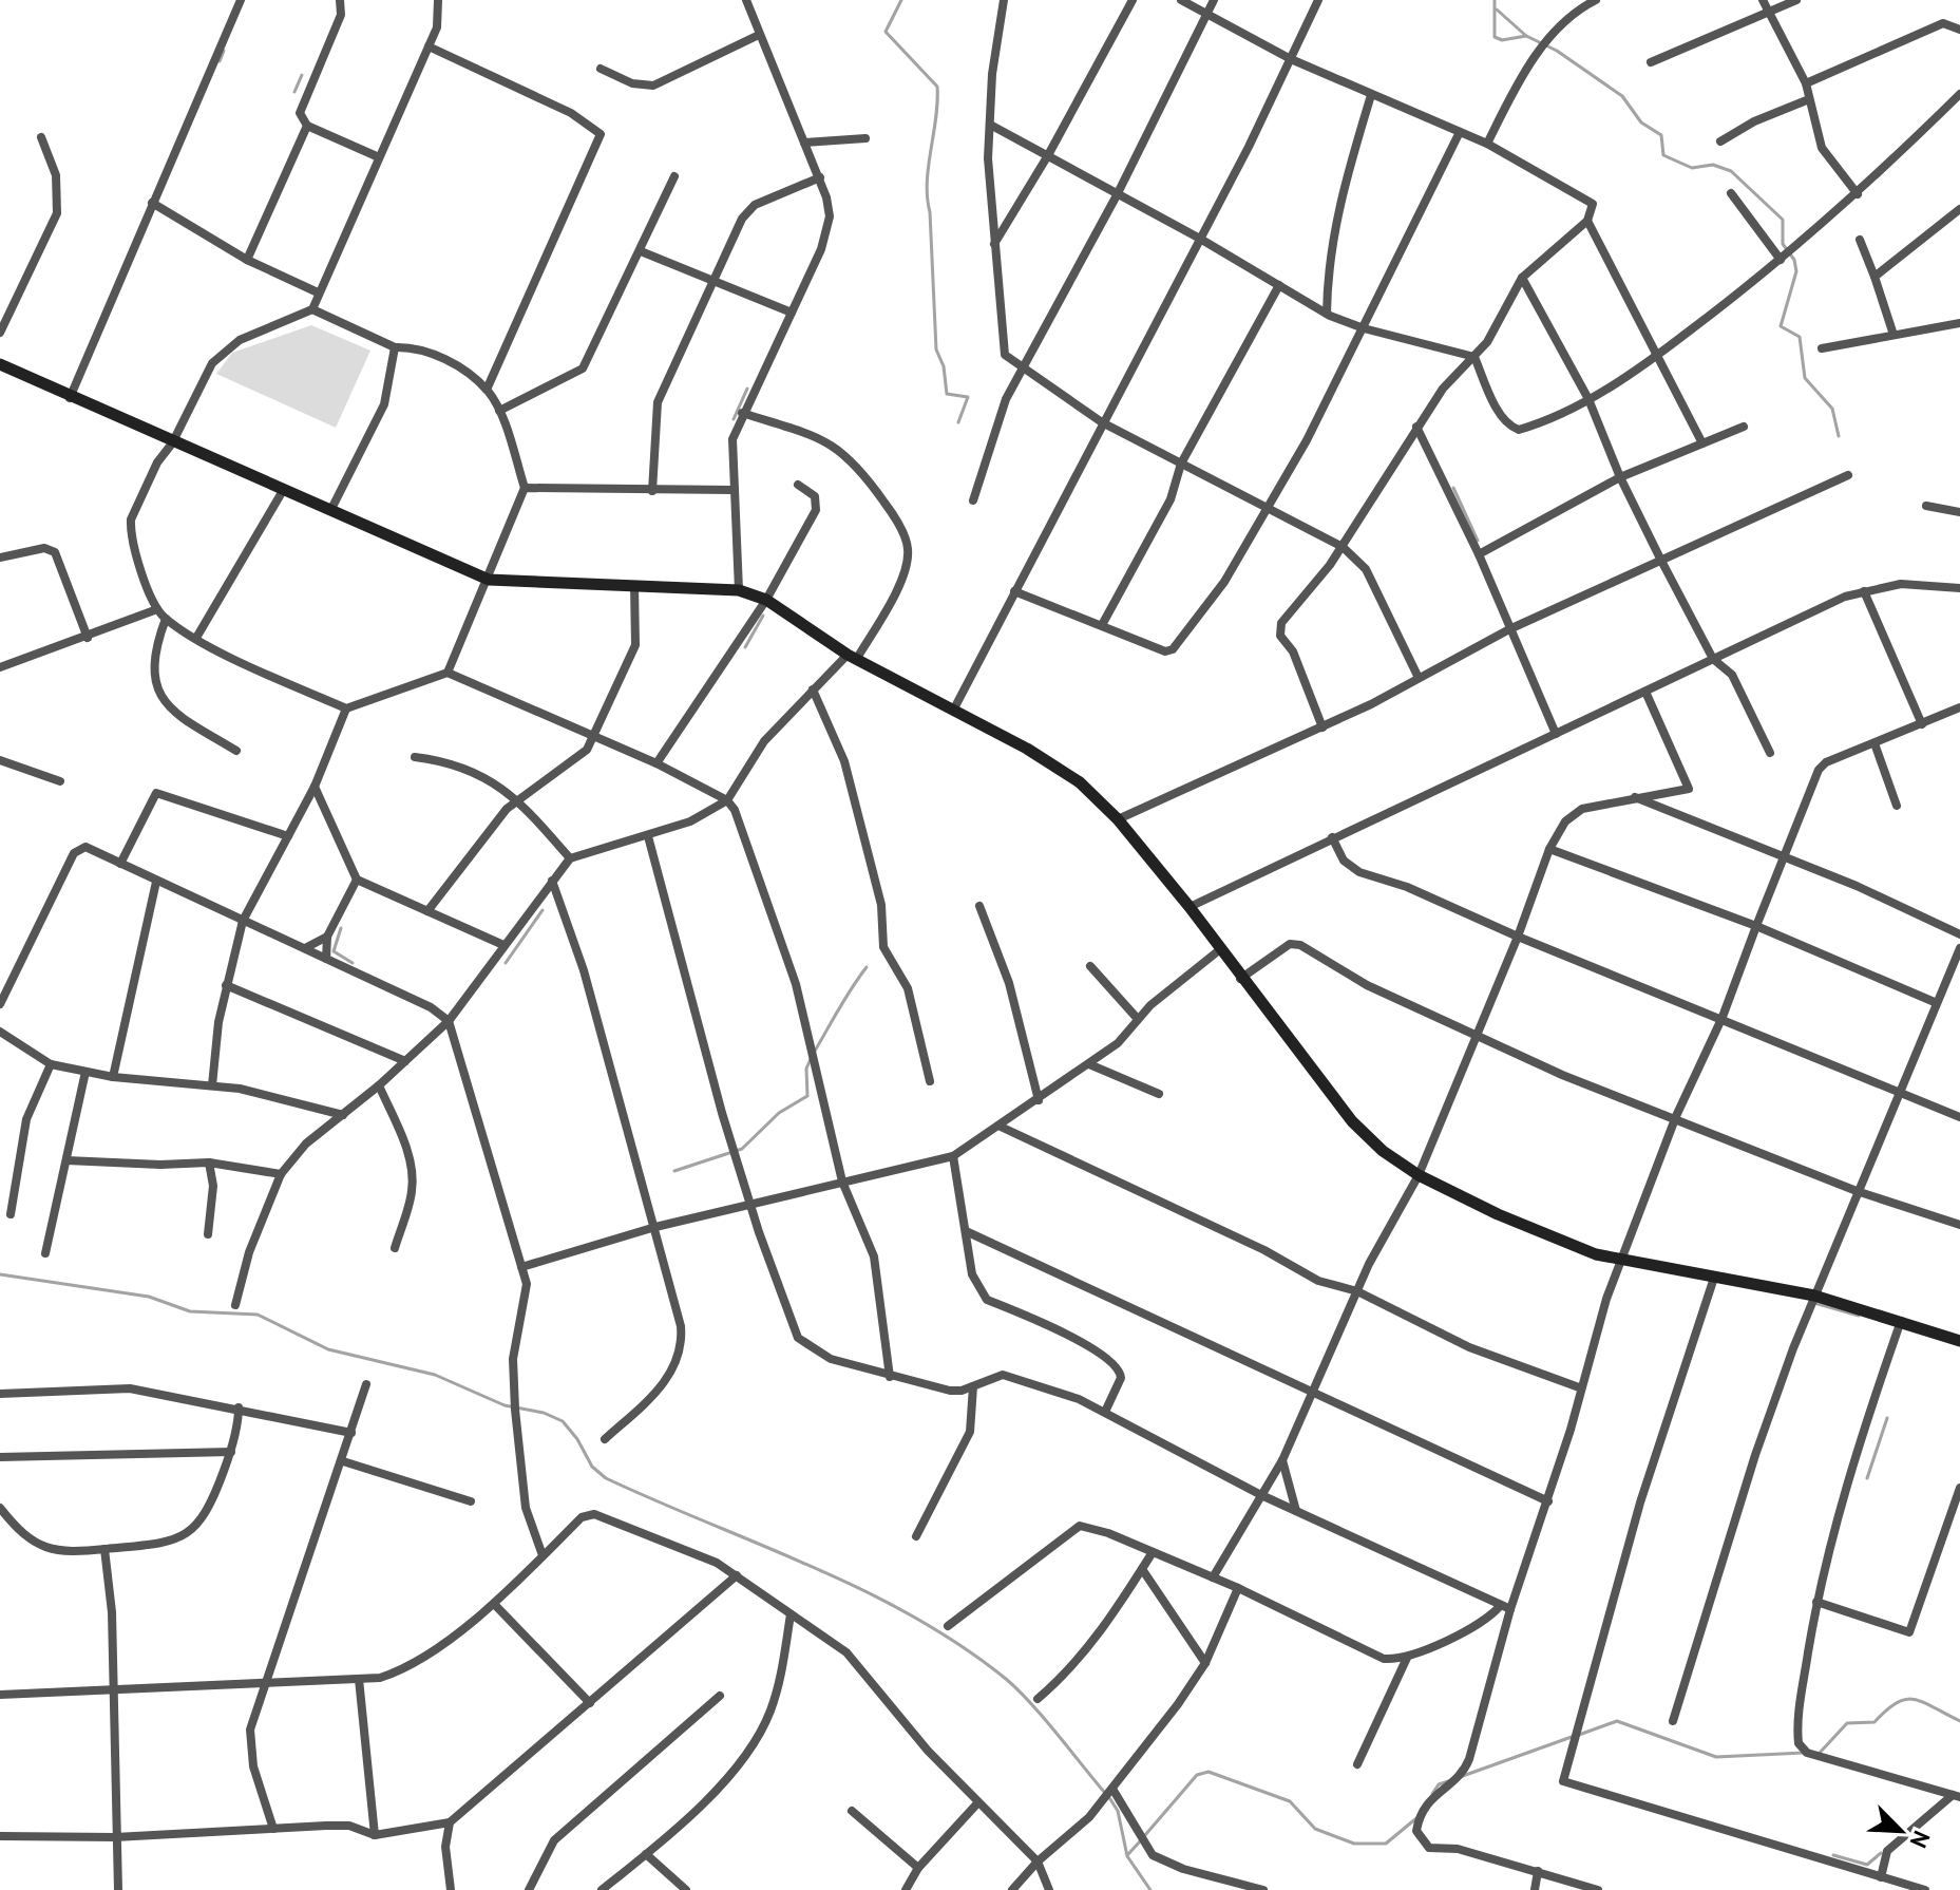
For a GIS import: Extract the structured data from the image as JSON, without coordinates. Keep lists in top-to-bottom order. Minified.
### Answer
{"north":"bottom right"}
